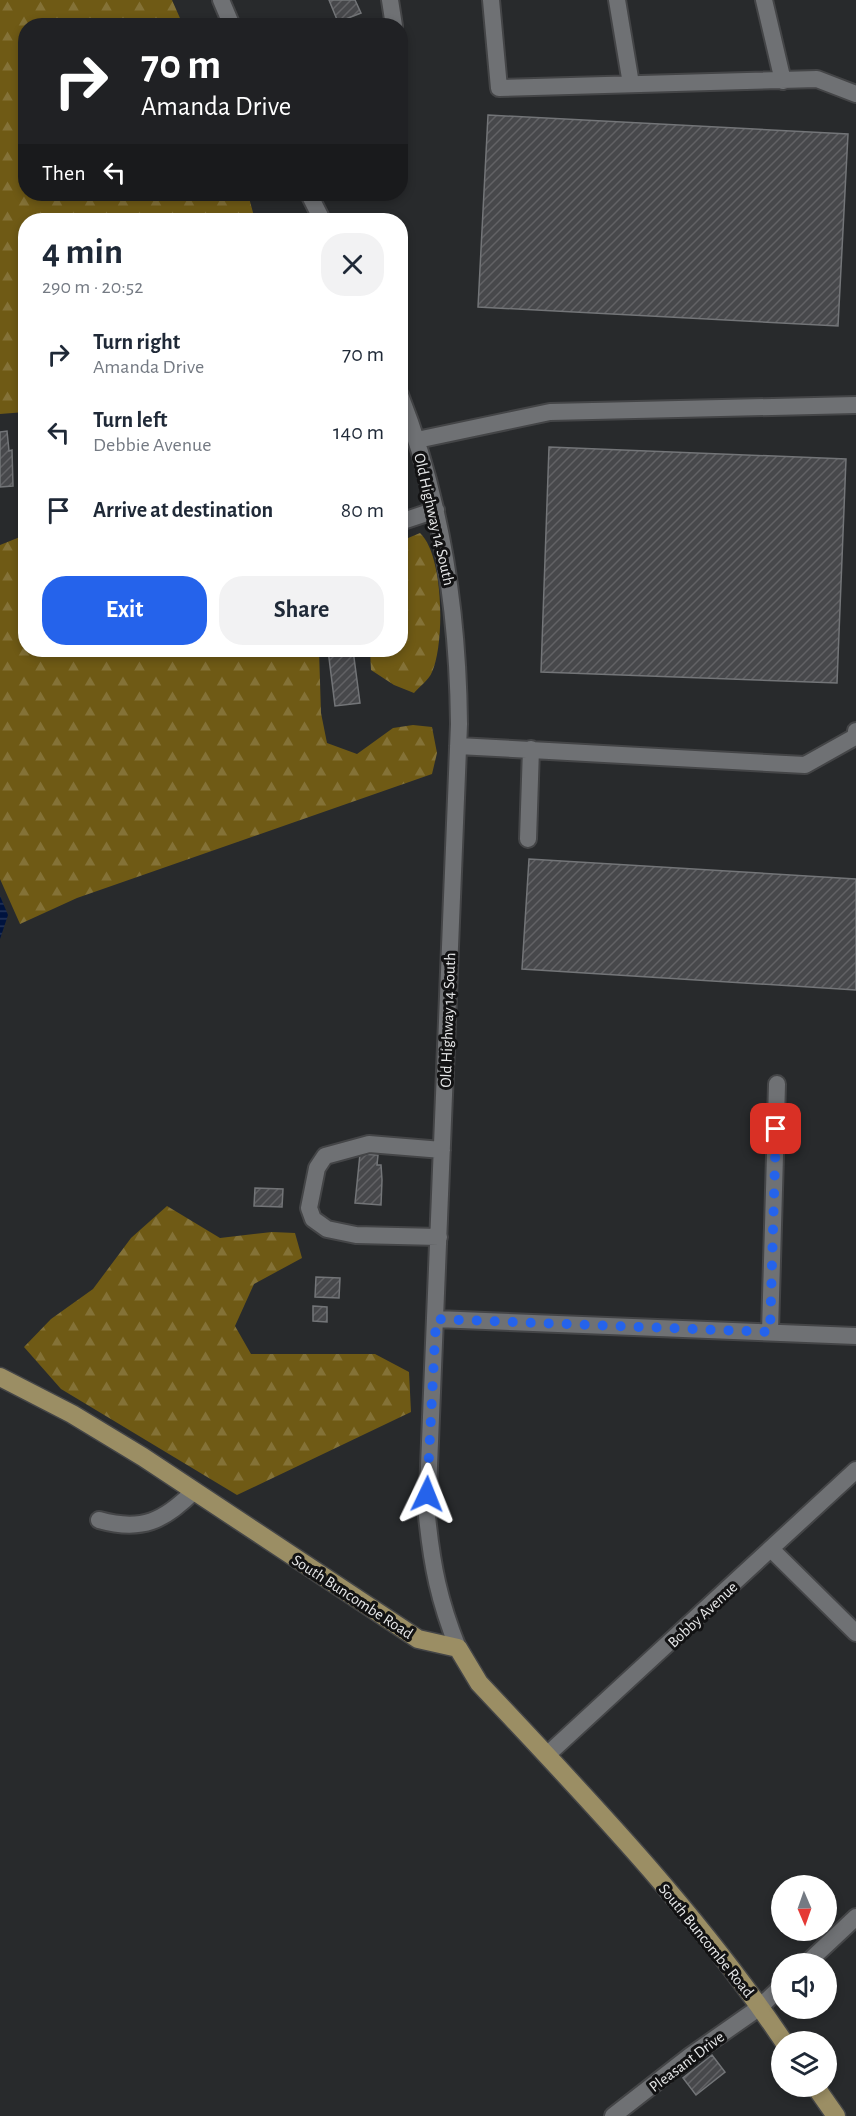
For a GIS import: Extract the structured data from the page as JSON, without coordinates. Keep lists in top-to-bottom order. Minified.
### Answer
{"streets":{"main road":["South Buncombe Road"],"street":["Old Highway 14 South","Bobby Avenue","Pleasant Drive"]},"crossings":[["Old Highway 14 South","South Buncombe Road"],["South Buncombe Road","Bobby Avenue"],["South Buncombe Road","Pleasant Drive"]],"north":"bottom","page":{"turn":["70 m","Amanda Drive"],"then":"Then","heading":["4 min","290 m · 20:52"],"list":[{"name":"Turn right","note":"Amanda Drive","value":"70 m"},{"name":"Turn left","note":"Debbie Avenue","value":"140 m"},{"name":"Arrive at destination","value":"80 m"}],"buttons":["Exit","Share"]}}
